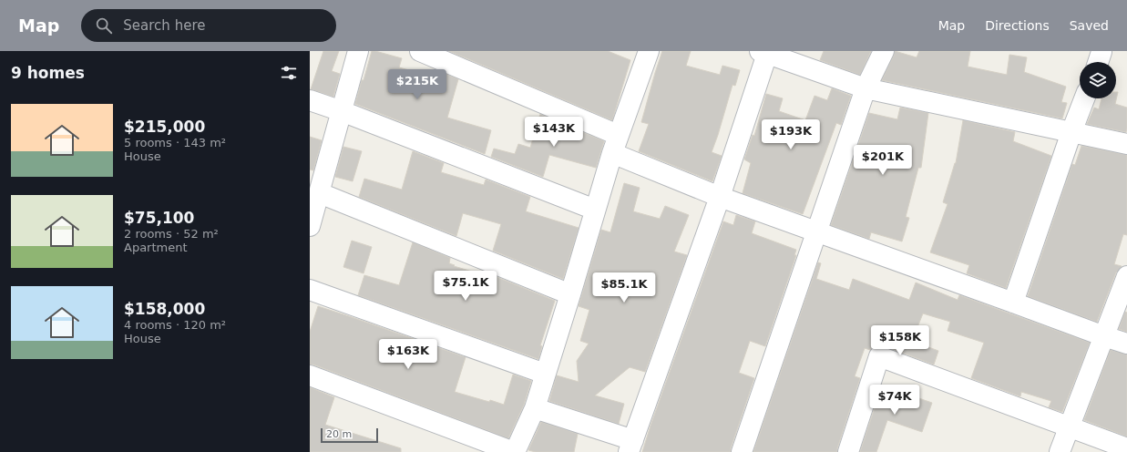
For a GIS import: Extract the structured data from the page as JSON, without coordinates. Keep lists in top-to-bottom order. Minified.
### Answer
{"scale_bar":"20 m","page":{"header":"Map","search":"Search here","nav":["Map","Directions","Saved"],"heading":"9 homes","price":["$215K","$143K","$193K","$201K","$75.1K","$85.1K","$158K","$163K","$74K"],"list":[{"name":"$215,000","note":"5 rooms · 143 m² · House"},{"name":"$75,100","note":"2 rooms · 52 m² · Apartment"},{"name":"$158,000","note":"4 rooms · 120 m² · House"}],"scale":"20 m"}}
